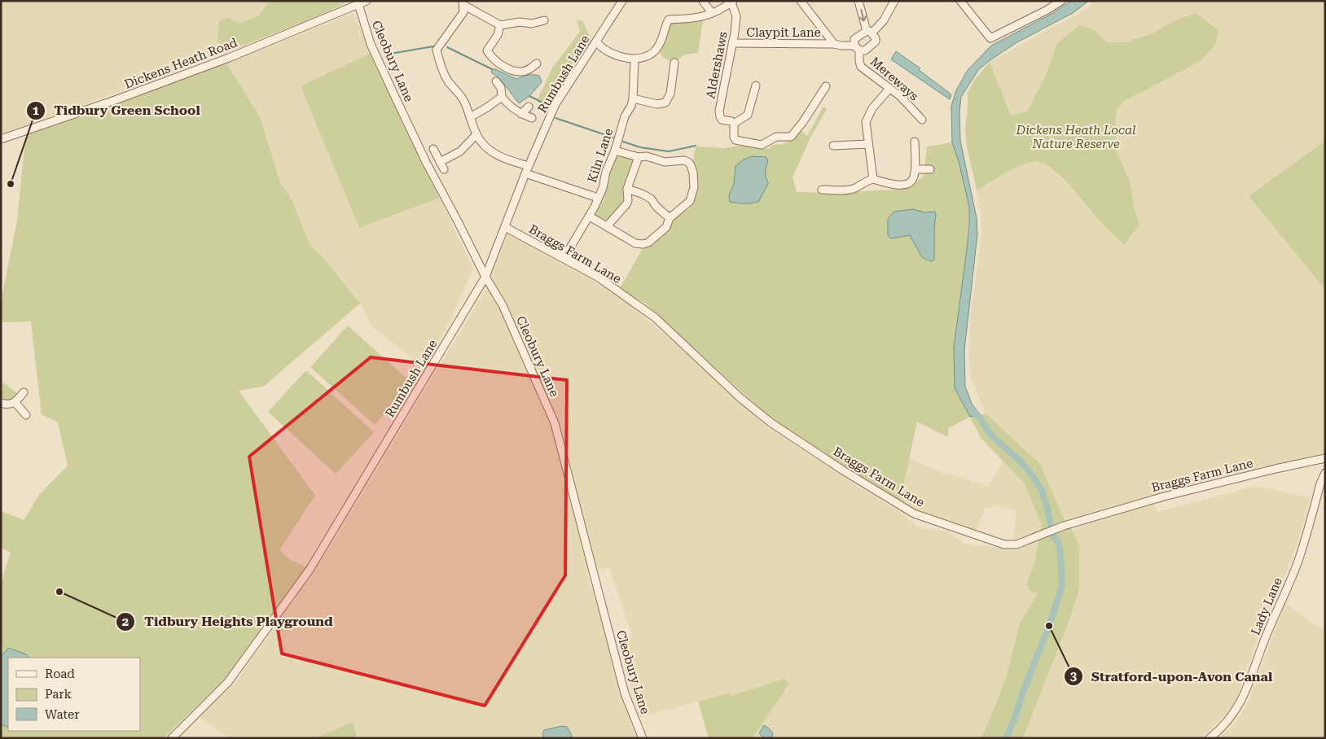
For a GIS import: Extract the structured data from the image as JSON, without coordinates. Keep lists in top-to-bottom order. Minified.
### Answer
{"streets":{"street":["Claypit Lane","Cleobury Lane","Dickens Heath Road","Aldershaws","Rumbush Lane","Mereways","Kiln Lane","Braggs Farm Lane","Lady Lane"]},"crossings":[["Claypit Lane","Aldershaws"],["Cleobury Lane","Dickens Heath Road"],["Cleobury Lane","Rumbush Lane"],["Rumbush Lane","Braggs Farm Lane"]],"parks":["Dickens Heath Local Nature Reserve"],"places":["Tidbury Green School","Tidbury Heights Playground","Stratford-upon-Avon Canal"],"legend":["Road","Park","Water"]}
